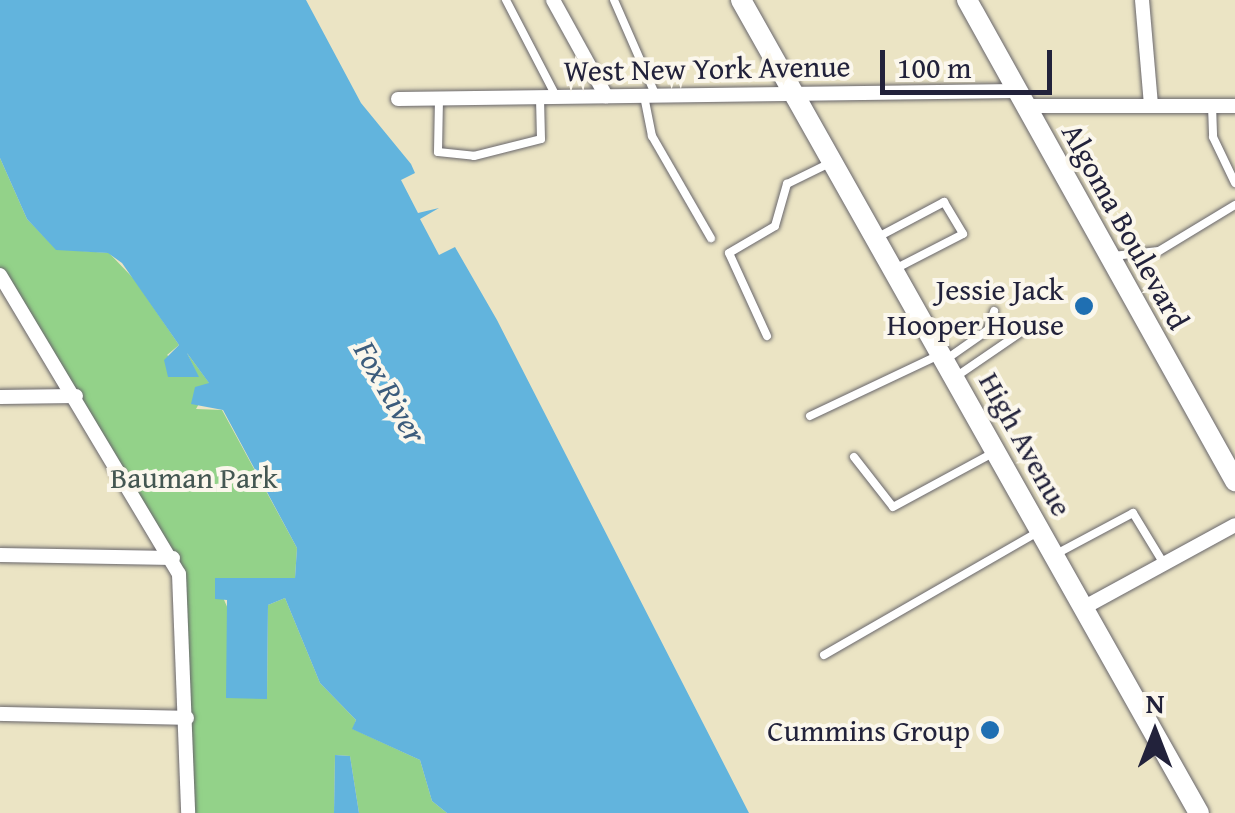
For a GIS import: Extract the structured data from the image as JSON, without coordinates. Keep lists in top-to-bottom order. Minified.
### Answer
{"streets":{"main road":["Algoma Boulevard","High Avenue"],"street":["West New York Avenue"]},"crossings":[["West New York Avenue","Algoma Boulevard"],["West New York Avenue","High Avenue"]],"water":["Fox River"],"parks":["Bauman Park"],"places":["Jessie Jack Hooper House","Cummins Group"],"scale_bar":"100 m","north":"top"}
